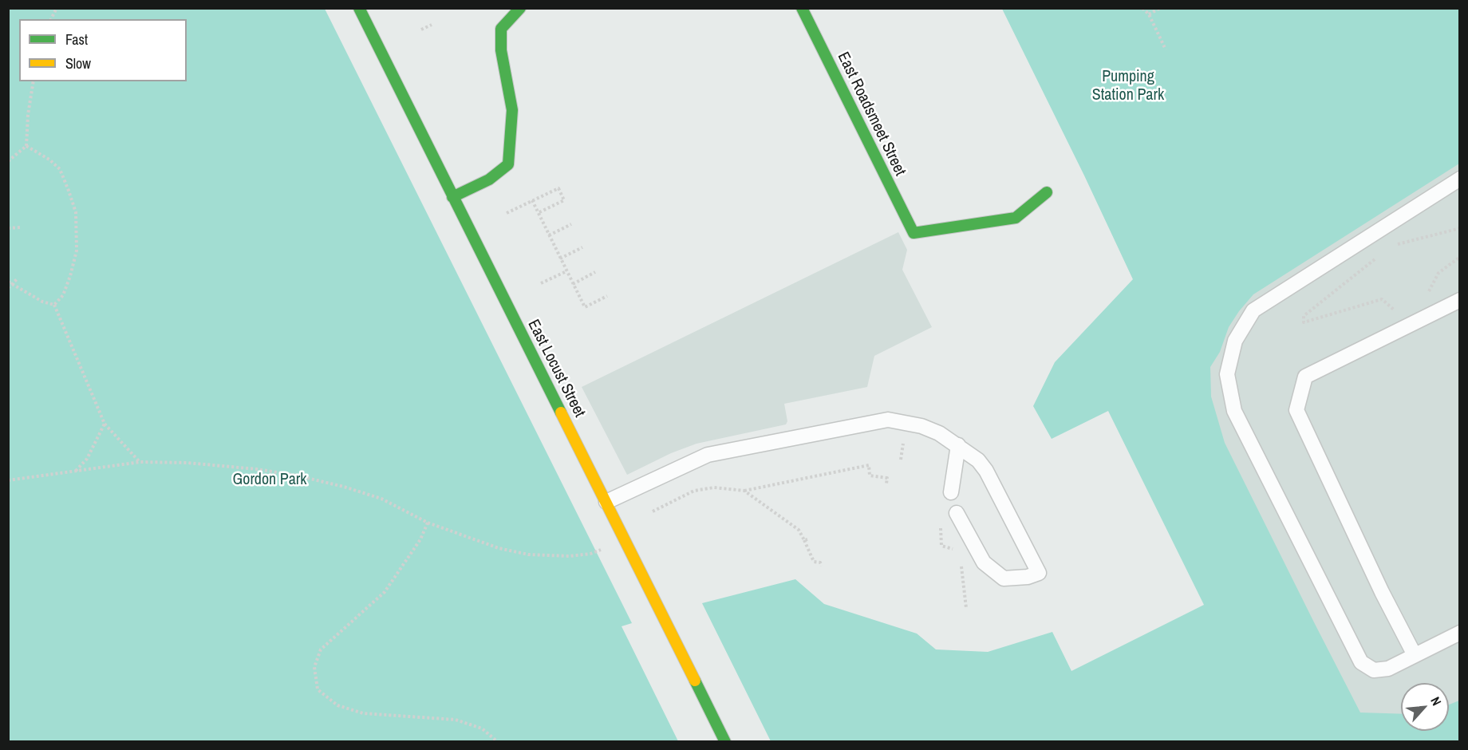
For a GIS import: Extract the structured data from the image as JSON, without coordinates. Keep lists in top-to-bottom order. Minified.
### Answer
{"streets":{"main road":["East Roadsmeet Street","East Locust Street"]},"parks":["Pumping Station Park","Gordon Park"],"legend":["Fast","Slow"],"north":"top right"}
